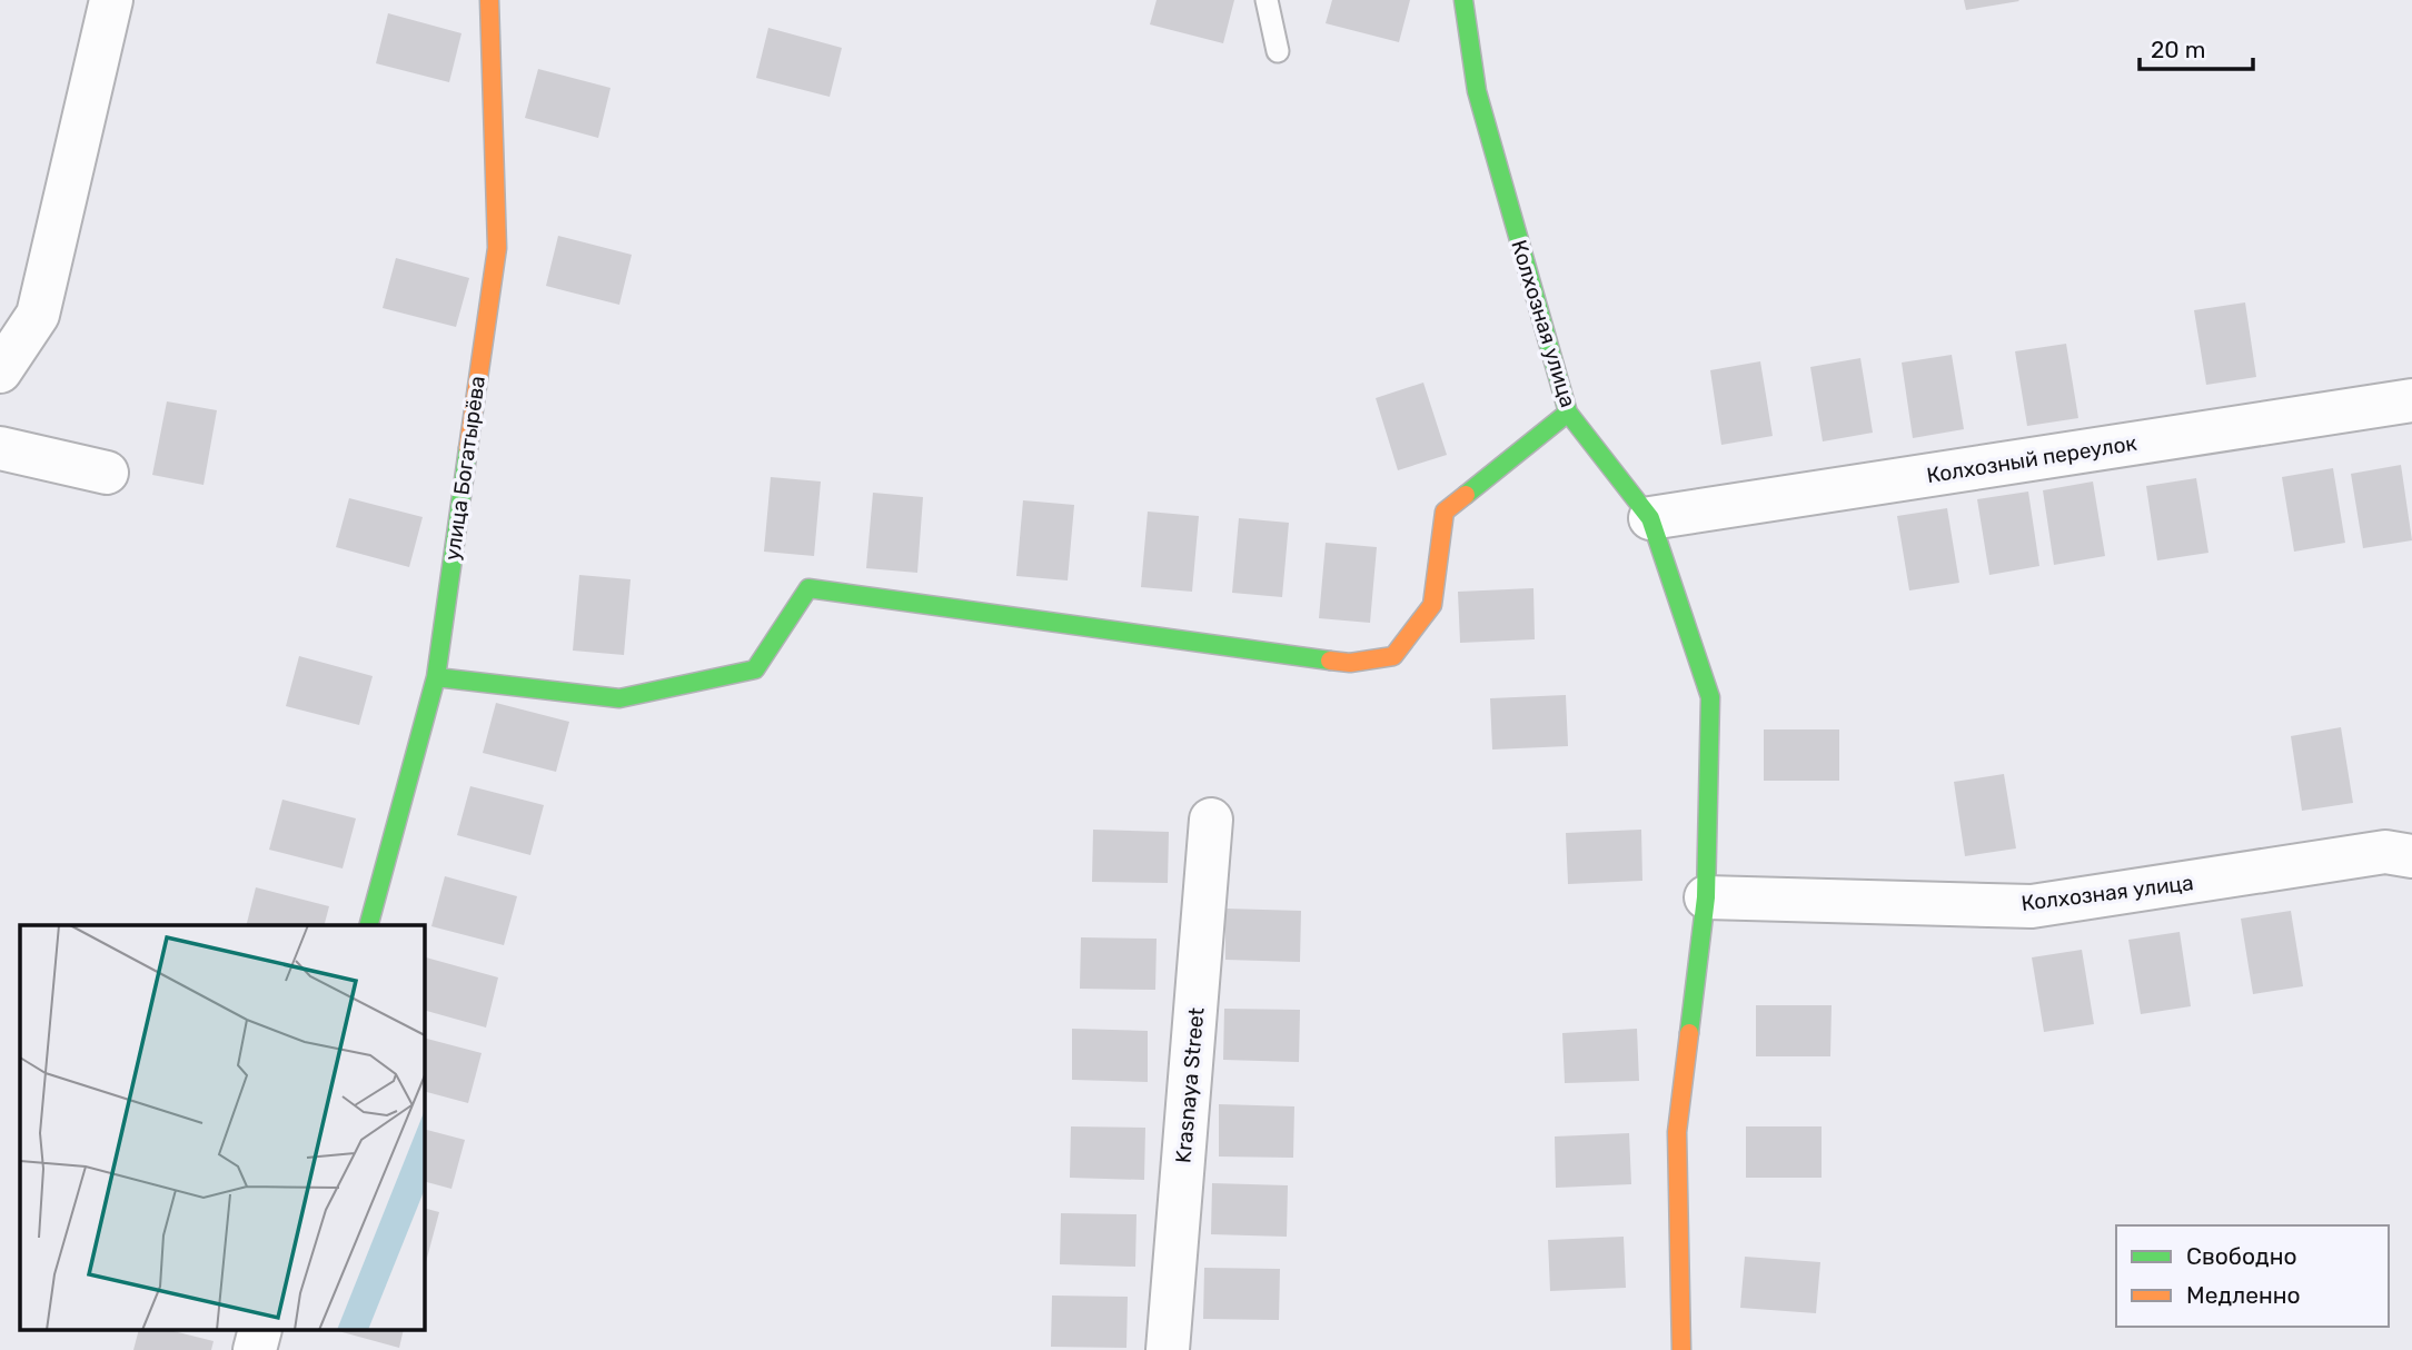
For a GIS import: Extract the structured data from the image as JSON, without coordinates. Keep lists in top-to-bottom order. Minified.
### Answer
{"streets":{"street":["Колхозная улица","Колхозный переулок","улица Богатырёва","Krasnaya Street"]},"crossings":[["Колхозная улица","Колхозный переулок"]],"legend":["Свободно","Медленно"],"scale_bar":"20 m"}
